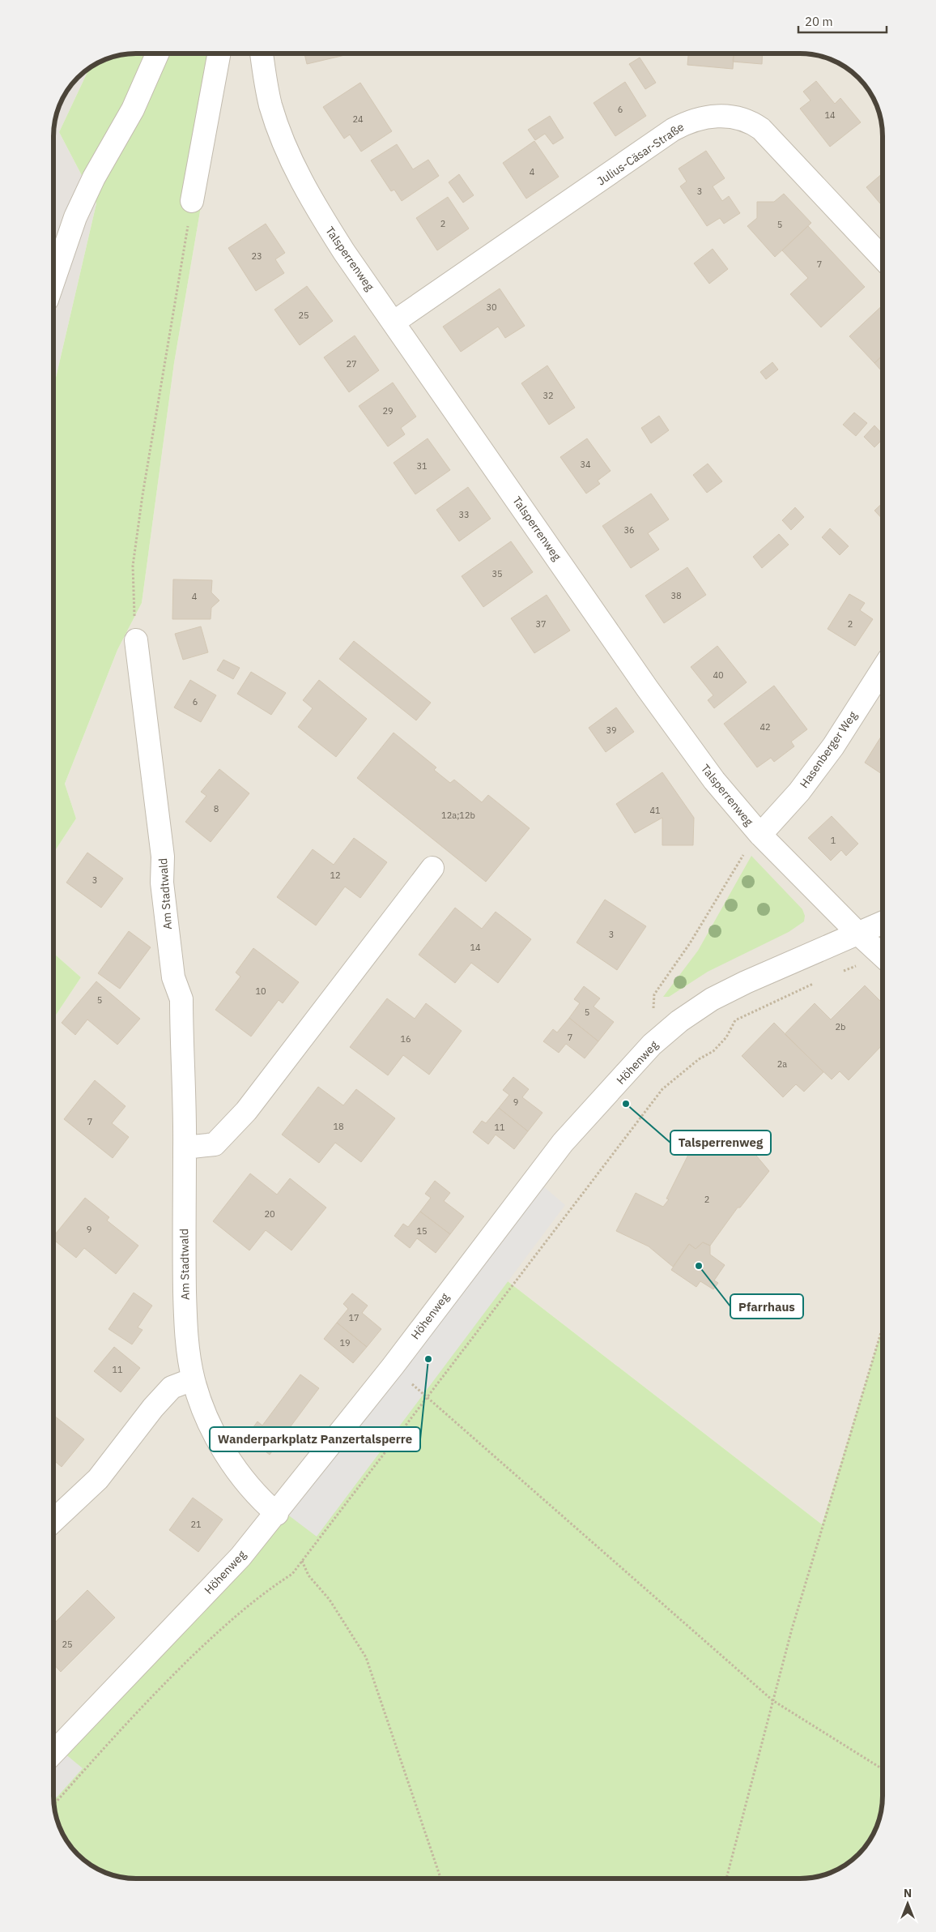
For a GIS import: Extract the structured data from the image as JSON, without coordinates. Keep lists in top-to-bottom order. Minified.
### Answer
{"streets":{"street":["Julius-Cäsar-Straße","Talsperrenweg","Hasenberger Weg","Am Stadtwald","Höhenweg"]},"crossings":[["Julius-Cäsar-Straße","Talsperrenweg"],["Talsperrenweg","Hasenberger Weg"],["Talsperrenweg","Höhenweg"],["Am Stadtwald","Höhenweg"]],"places":["Talsperrenweg","Pfarrhaus","Wanderparkplatz Panzertalsperre"],"house_numbers":["6","14","24","4","3","2","5","23","7","30","25","27","32","29","34","31","33","36","35","38","4","37","2","40","6","42","39","8","41","12a;12b","1","12","3","3","14","10","5","5","2b","7","16","2a","9","7","18","11","2","20","9","15","17","19","11","21","25"],"scale_bar":"20 m","north":"top"}
